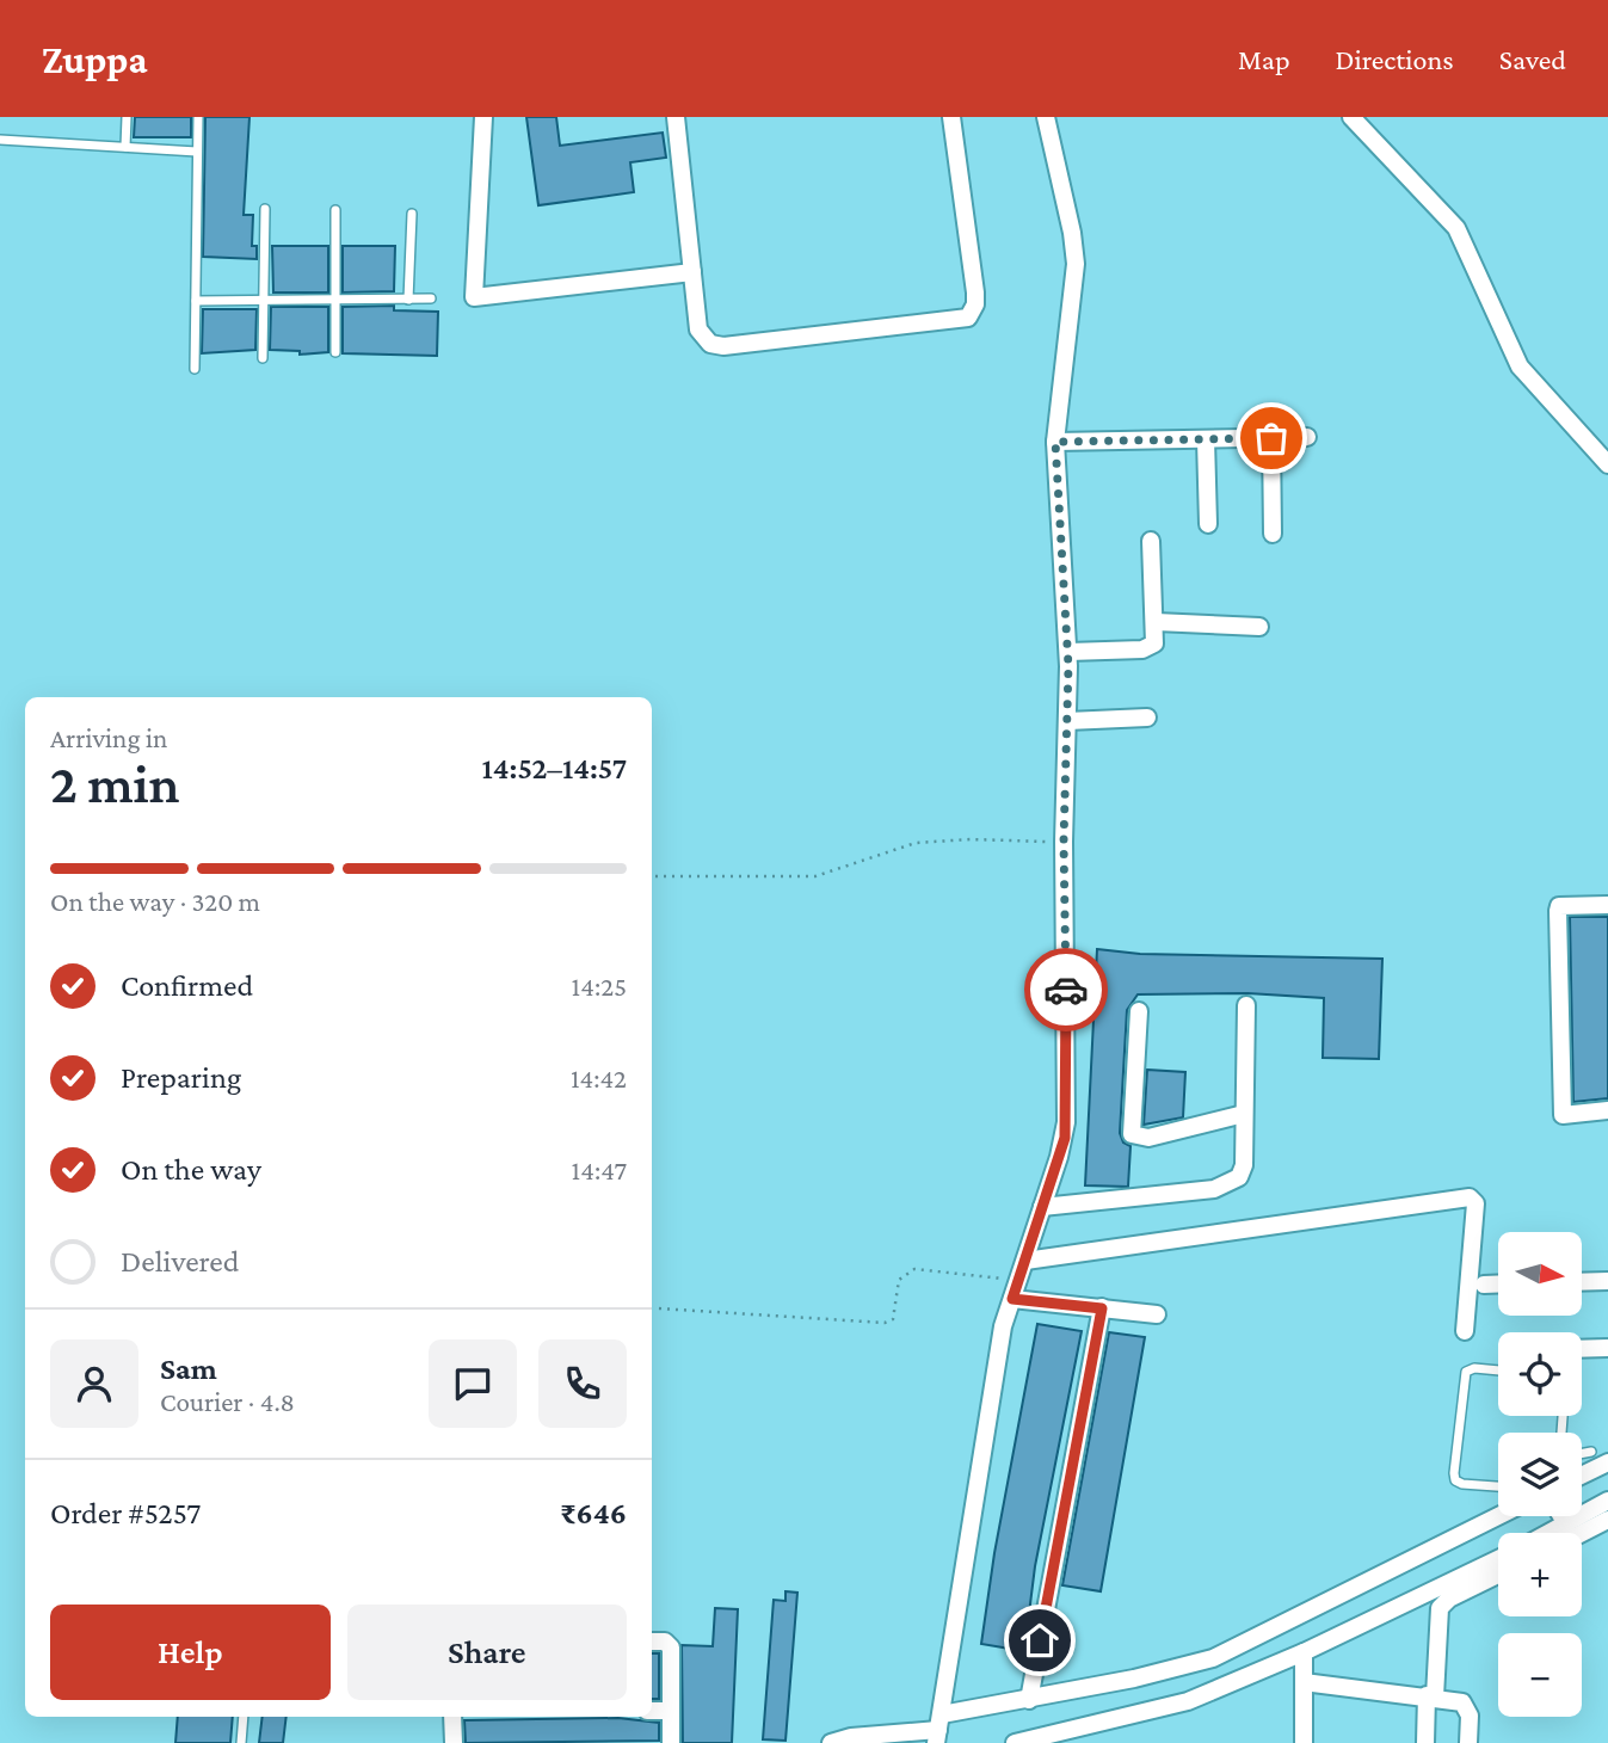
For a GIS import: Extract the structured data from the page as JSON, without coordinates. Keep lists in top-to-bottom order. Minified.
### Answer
{"north":"right","page":{"header":"Zuppa","nav":["Map","Directions","Saved"],"heading":["2 min","Arriving in","14:52–14:57"],"panel":["Sam","Courier · 4.8","Order #5257","₹646"],"bar":"On the way · 320 m","list":[["Confirmed","14:25"],["Preparing","14:42"],["On the way","14:47"],"Delivered"],"map_buttons":["+","−"],"buttons":["Help","Share"]}}
